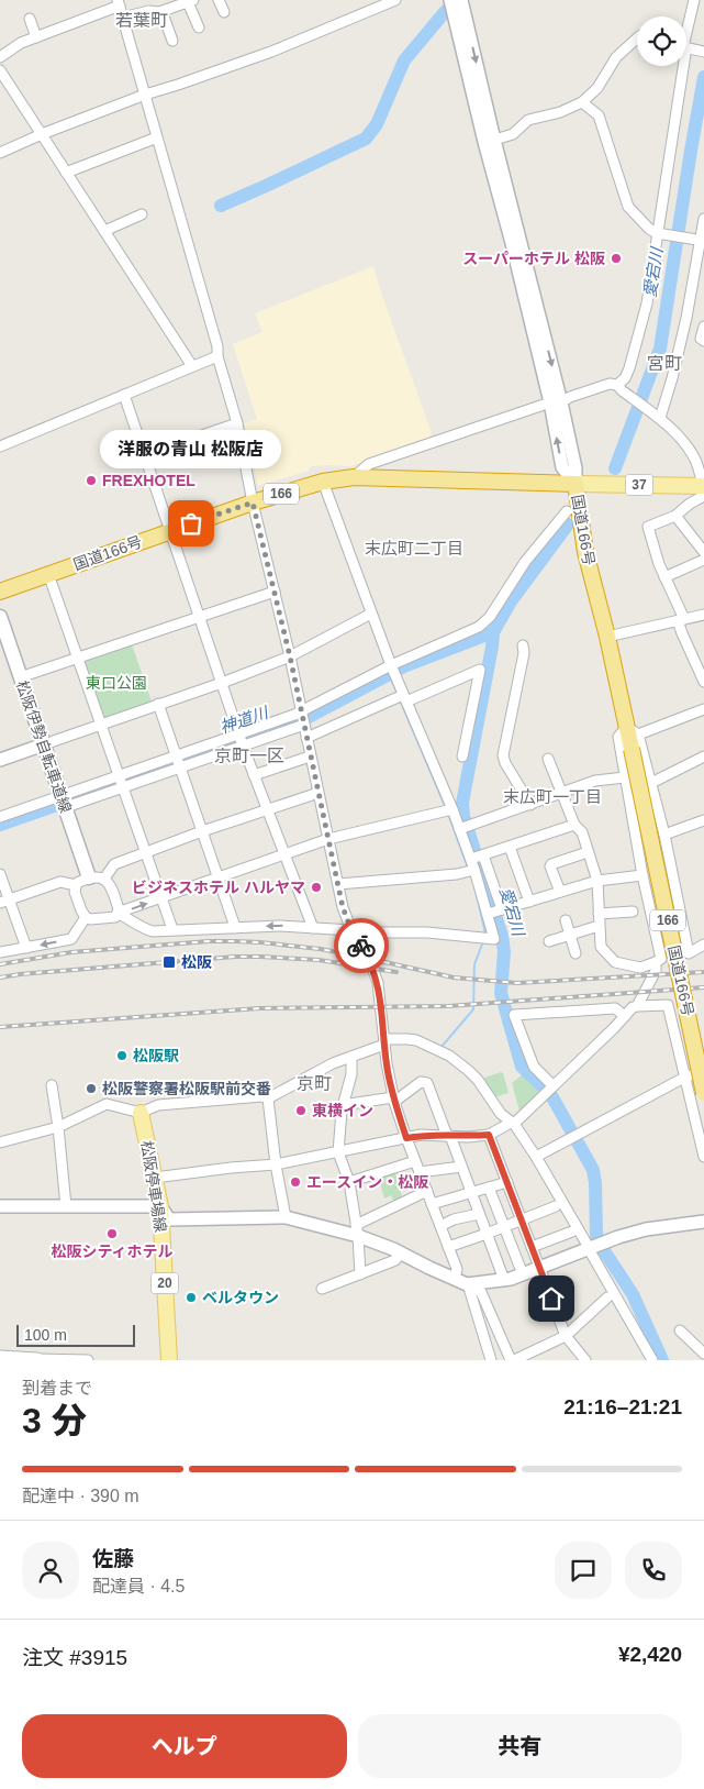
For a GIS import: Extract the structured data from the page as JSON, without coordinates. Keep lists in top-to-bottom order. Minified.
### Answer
{"streets":{"highway":["166","国道166号"],"main road":["37","松阪伊勢自転車道線","松阪停車場線","20"]},"crossings":[["37","国道166号"]],"districts":["若葉町","宮町","末広町二丁目","京町一区","末広町一丁目","京町"],"water":["愛宕川","神道川"],"parks":["東口公園"],"places":{"other":["スーパーホテル 松阪","FREXHOTEL","洋服の青山 松阪店","ビジネスホテル ハルヤマ","松阪駅","松阪警察署松阪駅前交番","東横イン","エースイン・松阪","松阪シティホテル","ベルタウン"],"transit":["松阪"]},"scale_bar":"100 m","page":{"bubble":"洋服の青山 松阪店","scale":"100 m","heading":["3 分","到着まで","21:16–21:21"],"panel":["佐藤","配達員 · 4.5","注文 #3915","¥2,420"],"bar":"配達中 · 390 m","buttons":["ヘルプ","共有"]}}
